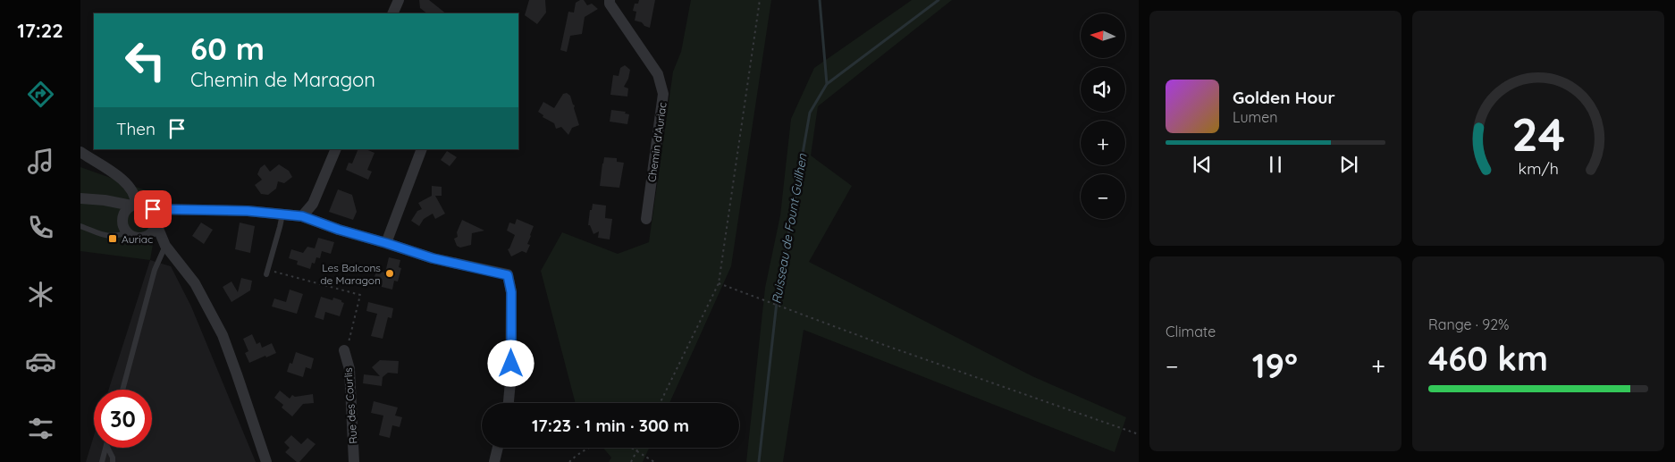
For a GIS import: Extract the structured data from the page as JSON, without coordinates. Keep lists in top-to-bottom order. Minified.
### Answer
{"streets":{"street":["Chemin d'Auriac","Rue des Courlis"]},"water":["Ruisseau de Fount Guilhen"],"places":{"transit":["Auriac"],"other":["Les Balcons de Maragon"]},"north":"left","page":{"tabs":"17:22","map_buttons":["+","−"],"turn":["60 m","Chemin de Maragon"],"song":["Golden Hour","Lumen"],"then":"Then","tile":["Climate",["Range · 92%","460 km"]],"heat":["−","19°","+"],"limit":"30","trip":"17:23 · 1 min · 300 m","gauge":["24","km/h"]}}
